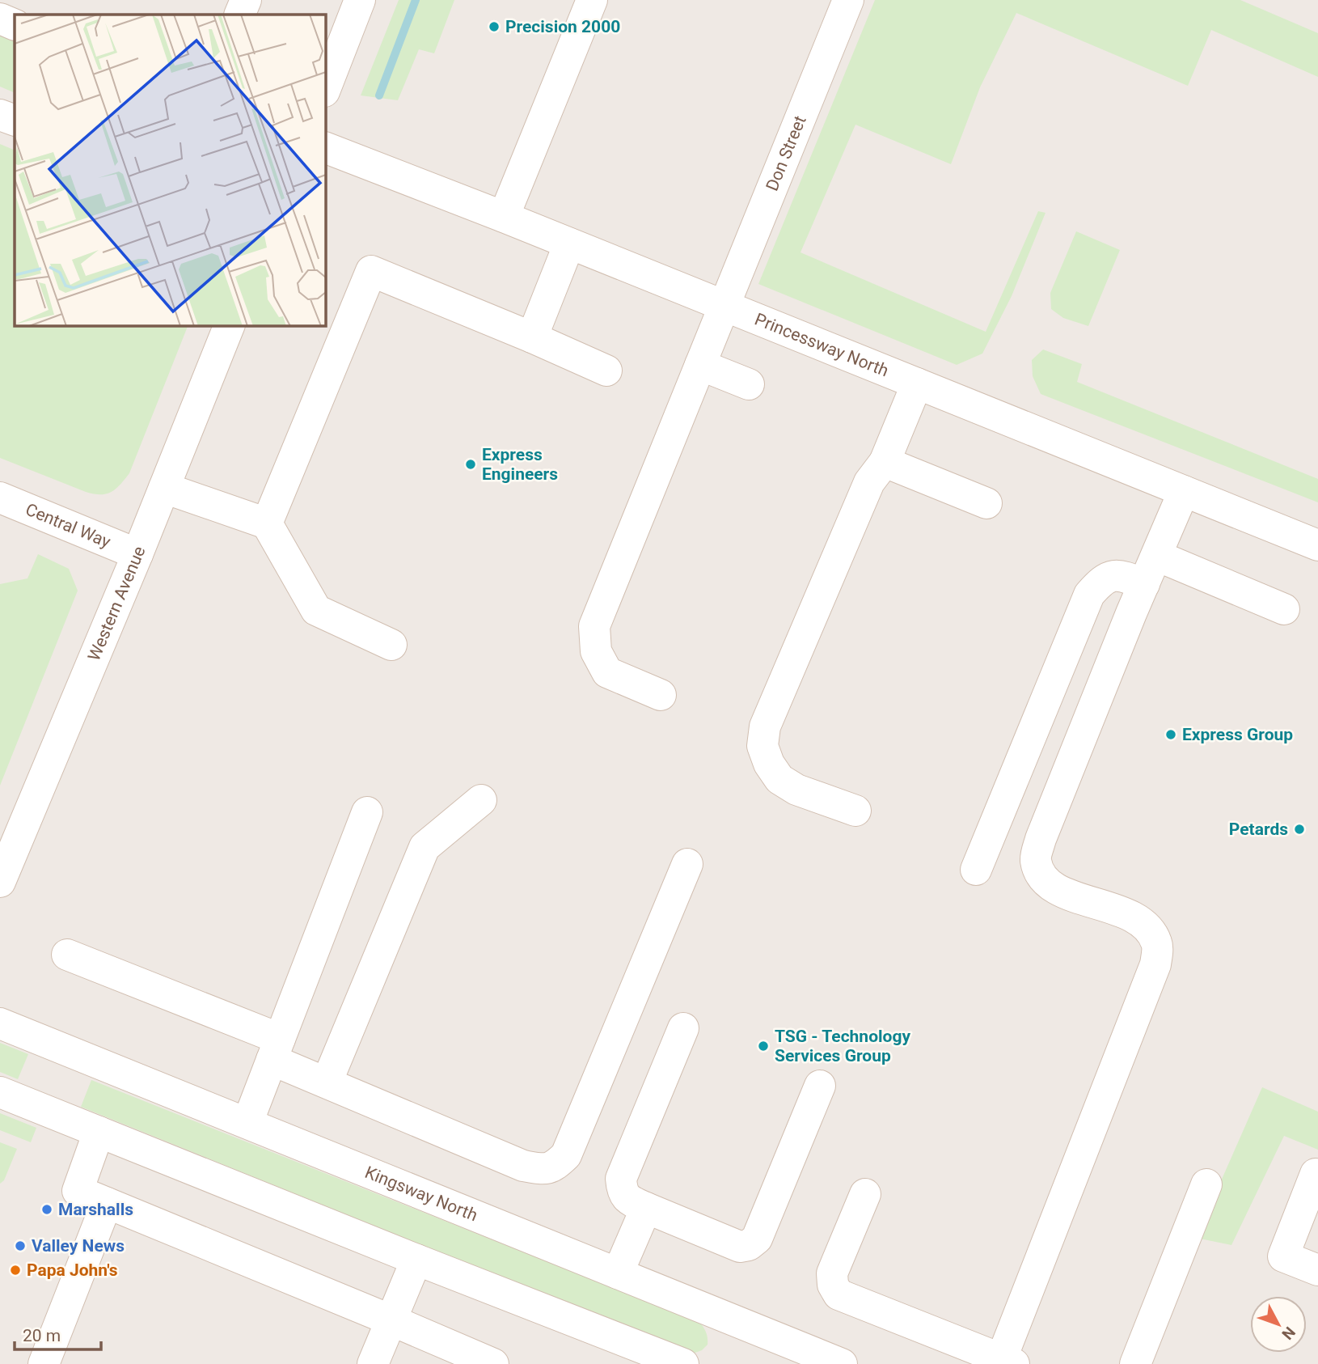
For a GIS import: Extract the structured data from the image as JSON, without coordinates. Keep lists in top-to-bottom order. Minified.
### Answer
{"streets":{"street":["Don Street","Princessway North","Central Way","Western Avenue","Kingsway North"]},"crossings":[["Don Street","Princessway North"],["Central Way","Western Avenue"]],"places":["Precision 2000","Express Engineers","Express Group","Petards","TSG - Technology Services Group","Marshalls","Valley News","Papa John's"],"scale_bar":"20 m","north":"bottom right"}
